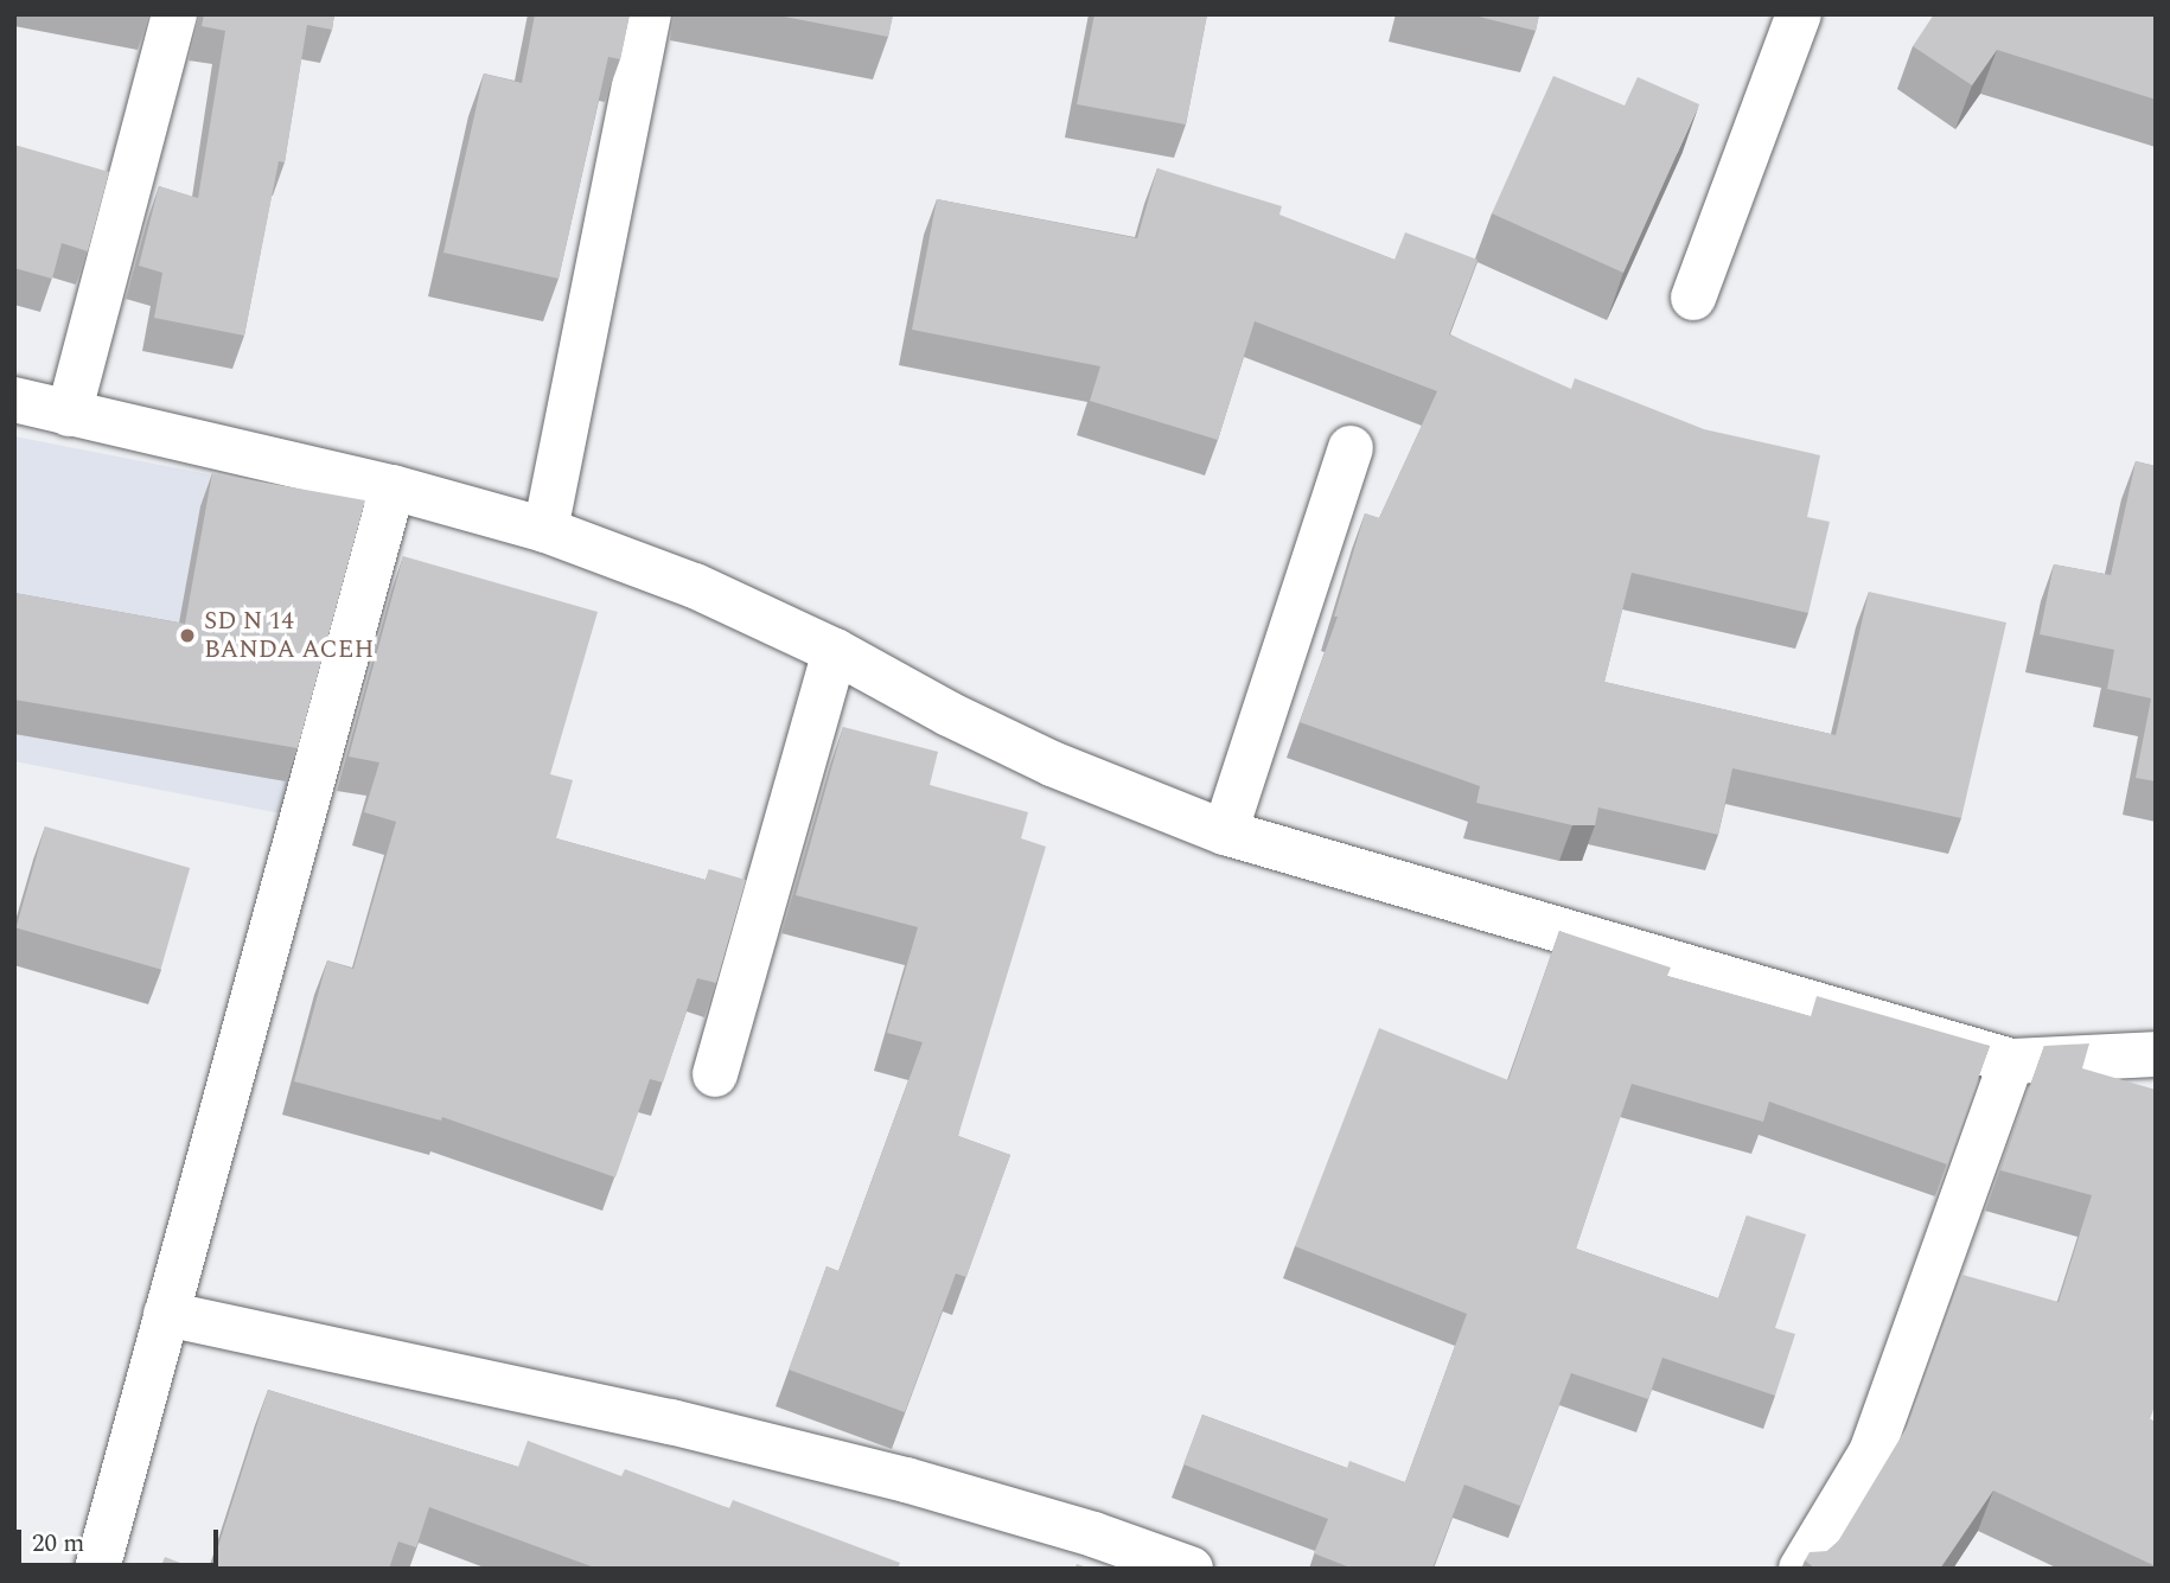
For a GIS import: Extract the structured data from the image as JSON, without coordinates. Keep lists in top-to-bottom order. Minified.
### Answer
{"places":["SD N 14 BANDA ACEH"],"scale_bar":"20 m"}
